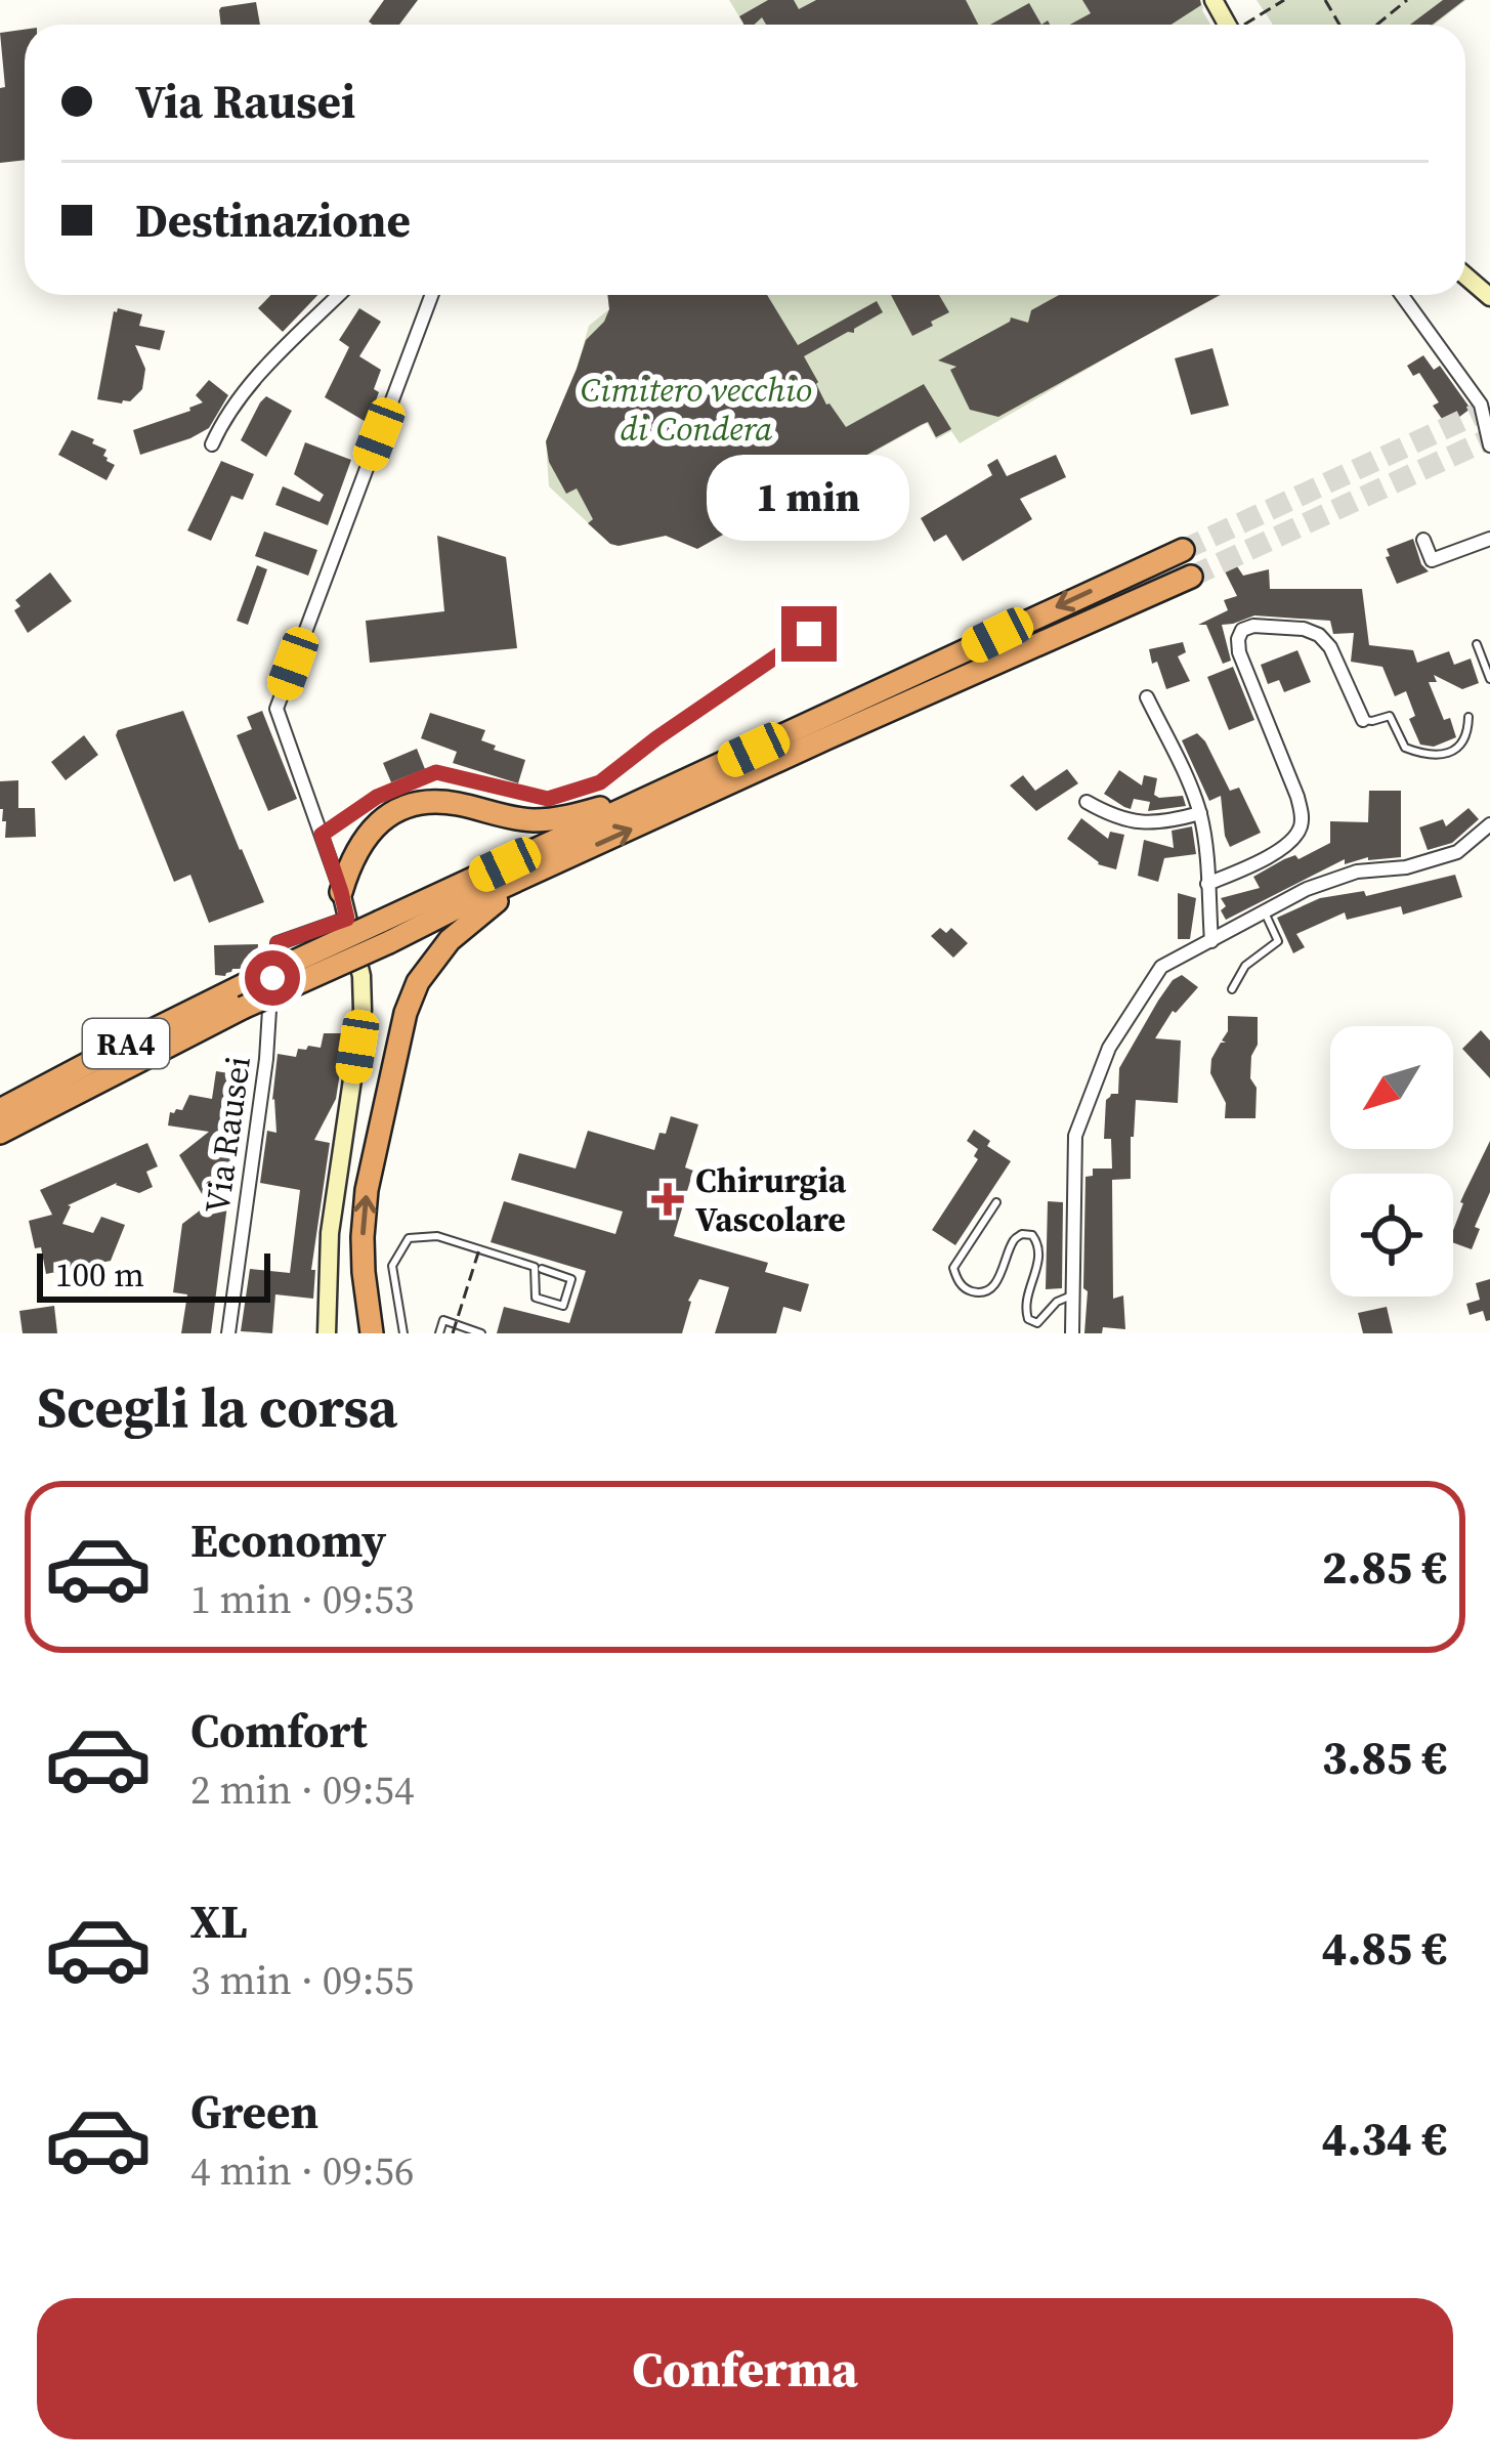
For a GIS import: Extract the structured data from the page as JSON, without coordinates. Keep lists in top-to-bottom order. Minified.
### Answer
{"streets":{"highway":["RA4"],"street":["Via Rausei"]},"parks":["Cimitero vecchio di Condera"],"places":{"health":["Chirurgia Vascolare"]},"scale_bar":"100 m","north":"bottom left","page":{"banner":["Via Rausei","Destinazione"],"bubble":"1 min","scale":"100 m","heading":"Scegli la corsa","list":[{"name":"Economy","note":"1 min · 09:53","value":"2.85 €"},{"name":"Comfort","note":"2 min · 09:54","value":"3.85 €"},{"name":"XL","note":"3 min · 09:55","value":"4.85 €"},{"name":"Green","note":"4 min · 09:56","value":"4.34 €"}],"buttons":"Conferma"}}
